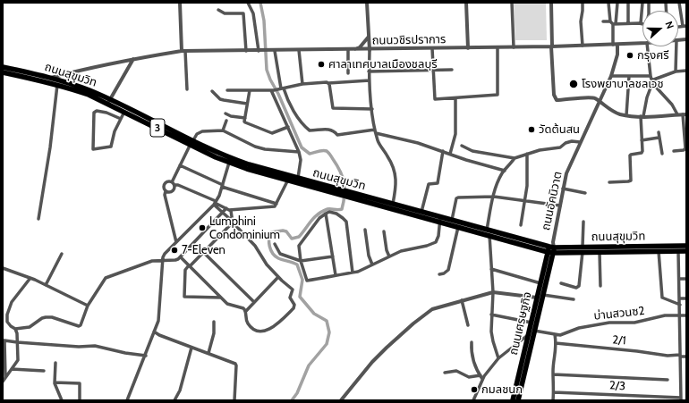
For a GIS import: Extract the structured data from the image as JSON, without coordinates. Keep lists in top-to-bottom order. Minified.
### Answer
{"streets":{"main road":["ถนนสุขุมวิท","3","ถนนเศรษฐกิจ"],"street":["ถนนวชิรปราการ","ถนนอัคนิวาต","บ่านสวนซ2","2/1","2/3"]},"crossings":[["ถนนวชิรปราการ","ถนนสุขุมวิท"],["ถนนวชิรปราการ","ถนนอัคนิวาต"],["ถนนสุขุมวิท","ถนนอัคนิวาต"],["ถนนสุขุมวิท","ถนนเศรษฐกิจ"],["ถนนอัคนิวาต","ถนนเศรษฐกิจ"]],"places":["กรุงศรี","ศาลาเทศบาลเมืองชลบุรี","โรงพยาบาลชลเวช","วัดต้นสน","Lumphini Condominium","7-Eleven","กมลชนก"],"north":"right"}
